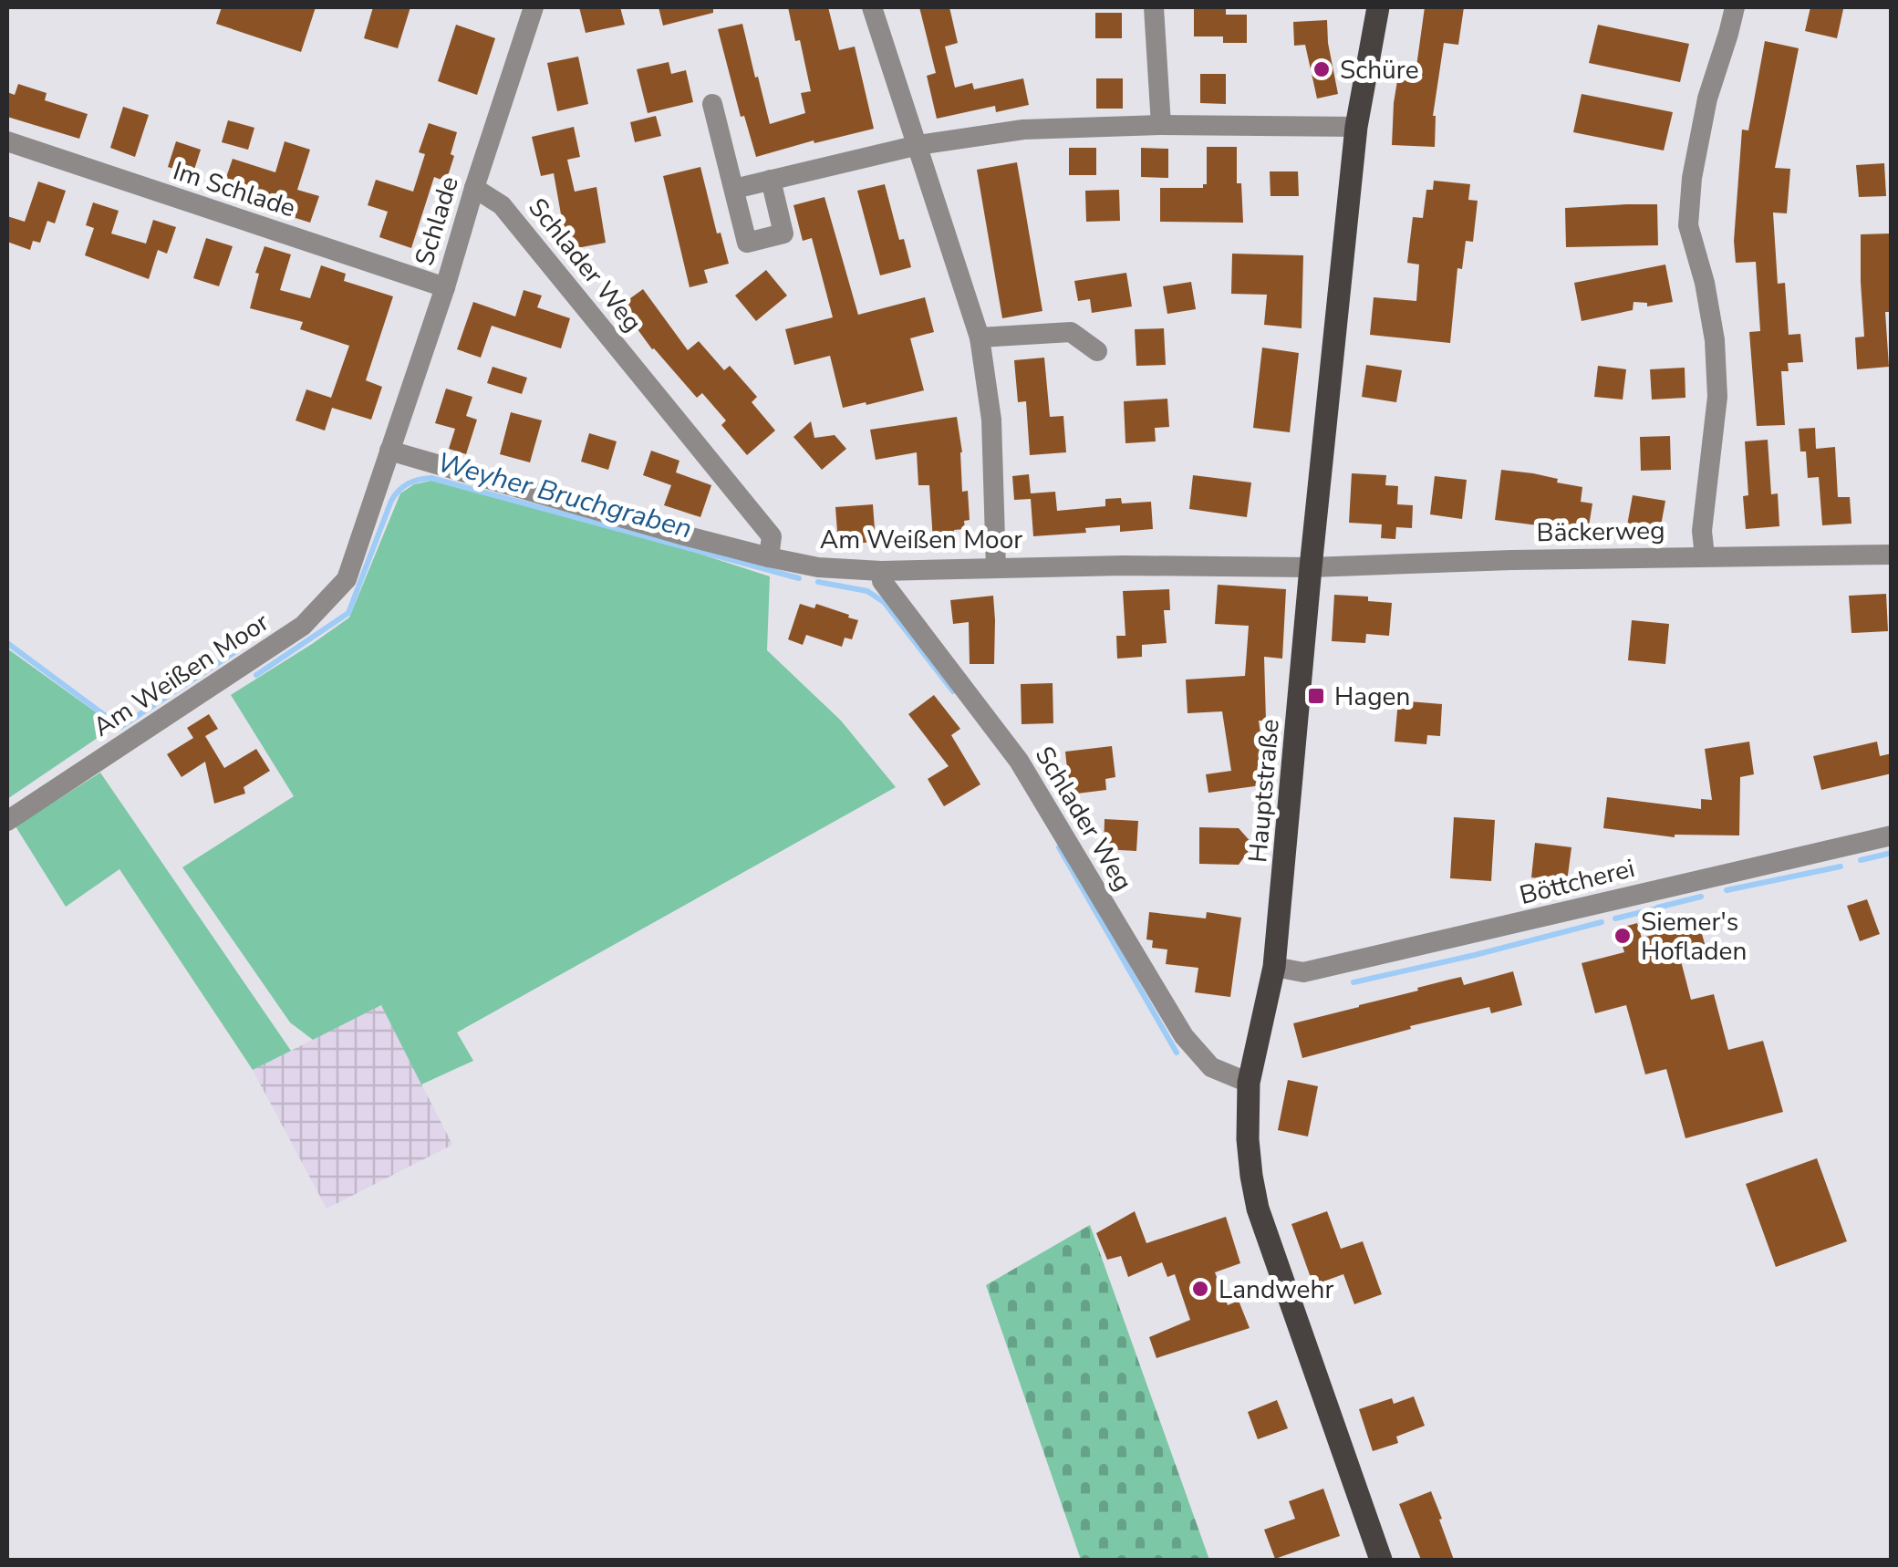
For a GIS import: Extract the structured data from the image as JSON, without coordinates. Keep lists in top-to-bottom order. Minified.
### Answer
{"streets":{"main road":["Hauptstraße"],"street":["Im Schlade","Schlade","Schlader Weg","Bäckerweg","Am Weißen Moor","Böttcherei"]},"crossings":[["Im Schlade","Schlade"],["Schlade","Schlader Weg"],["Schlade","Am Weißen Moor"],["Schlader Weg","Am Weißen Moor"],["Schlader Weg","Hauptstraße"],["Bäckerweg","Am Weißen Moor"],["Bäckerweg","Hauptstraße"],["Am Weißen Moor","Hauptstraße"],["Hauptstraße","Böttcherei"]],"water":["Weyher Bruchgraben"],"places":{"other":["Schüre","Siemer's Hofladen","Landwehr"],"transit":["Hagen"]}}
